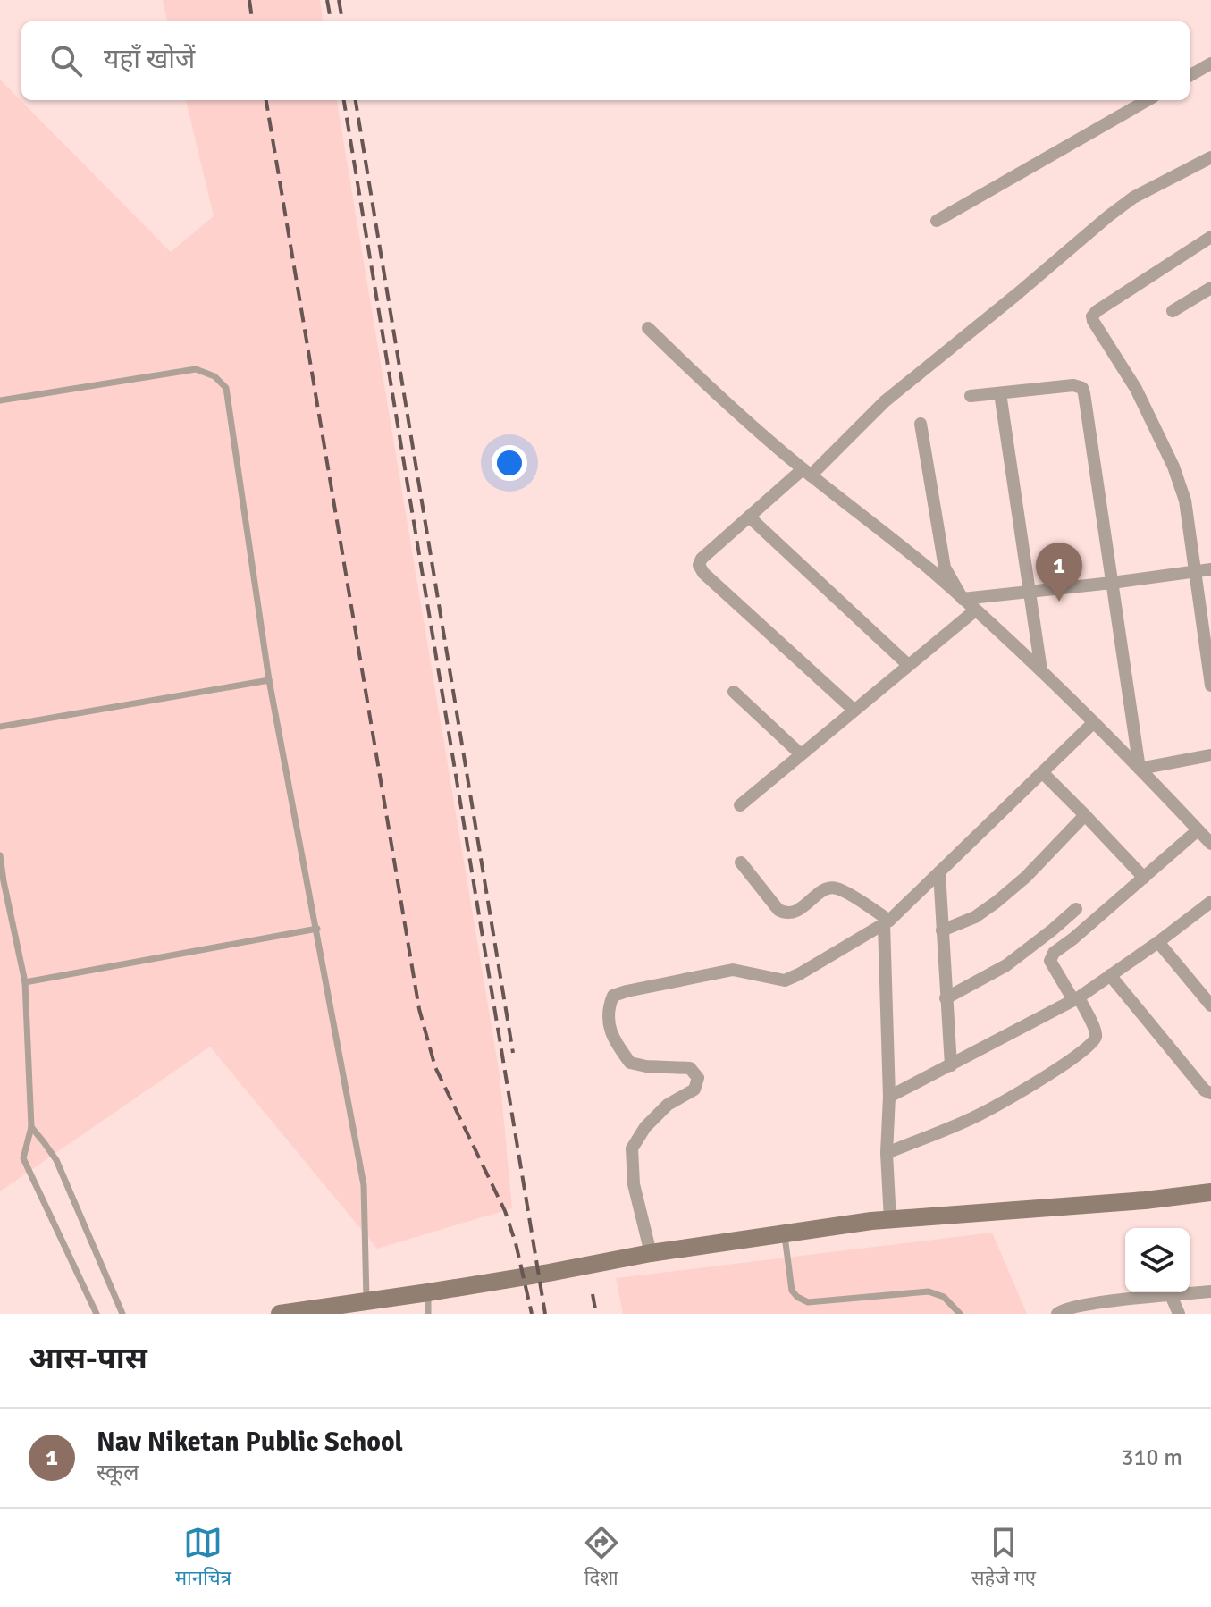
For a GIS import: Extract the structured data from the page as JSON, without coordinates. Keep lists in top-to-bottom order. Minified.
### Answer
{"page":{"search":"यहाँ खोजें","pins":"1","heading":"आस-पास","list":[{"mark":"1","name":"Nav Niketan Public School","note":"स्कूल","value":"310 m"}],"nav":["मानचित्र","दिशा","सहेजे गए"]}}
